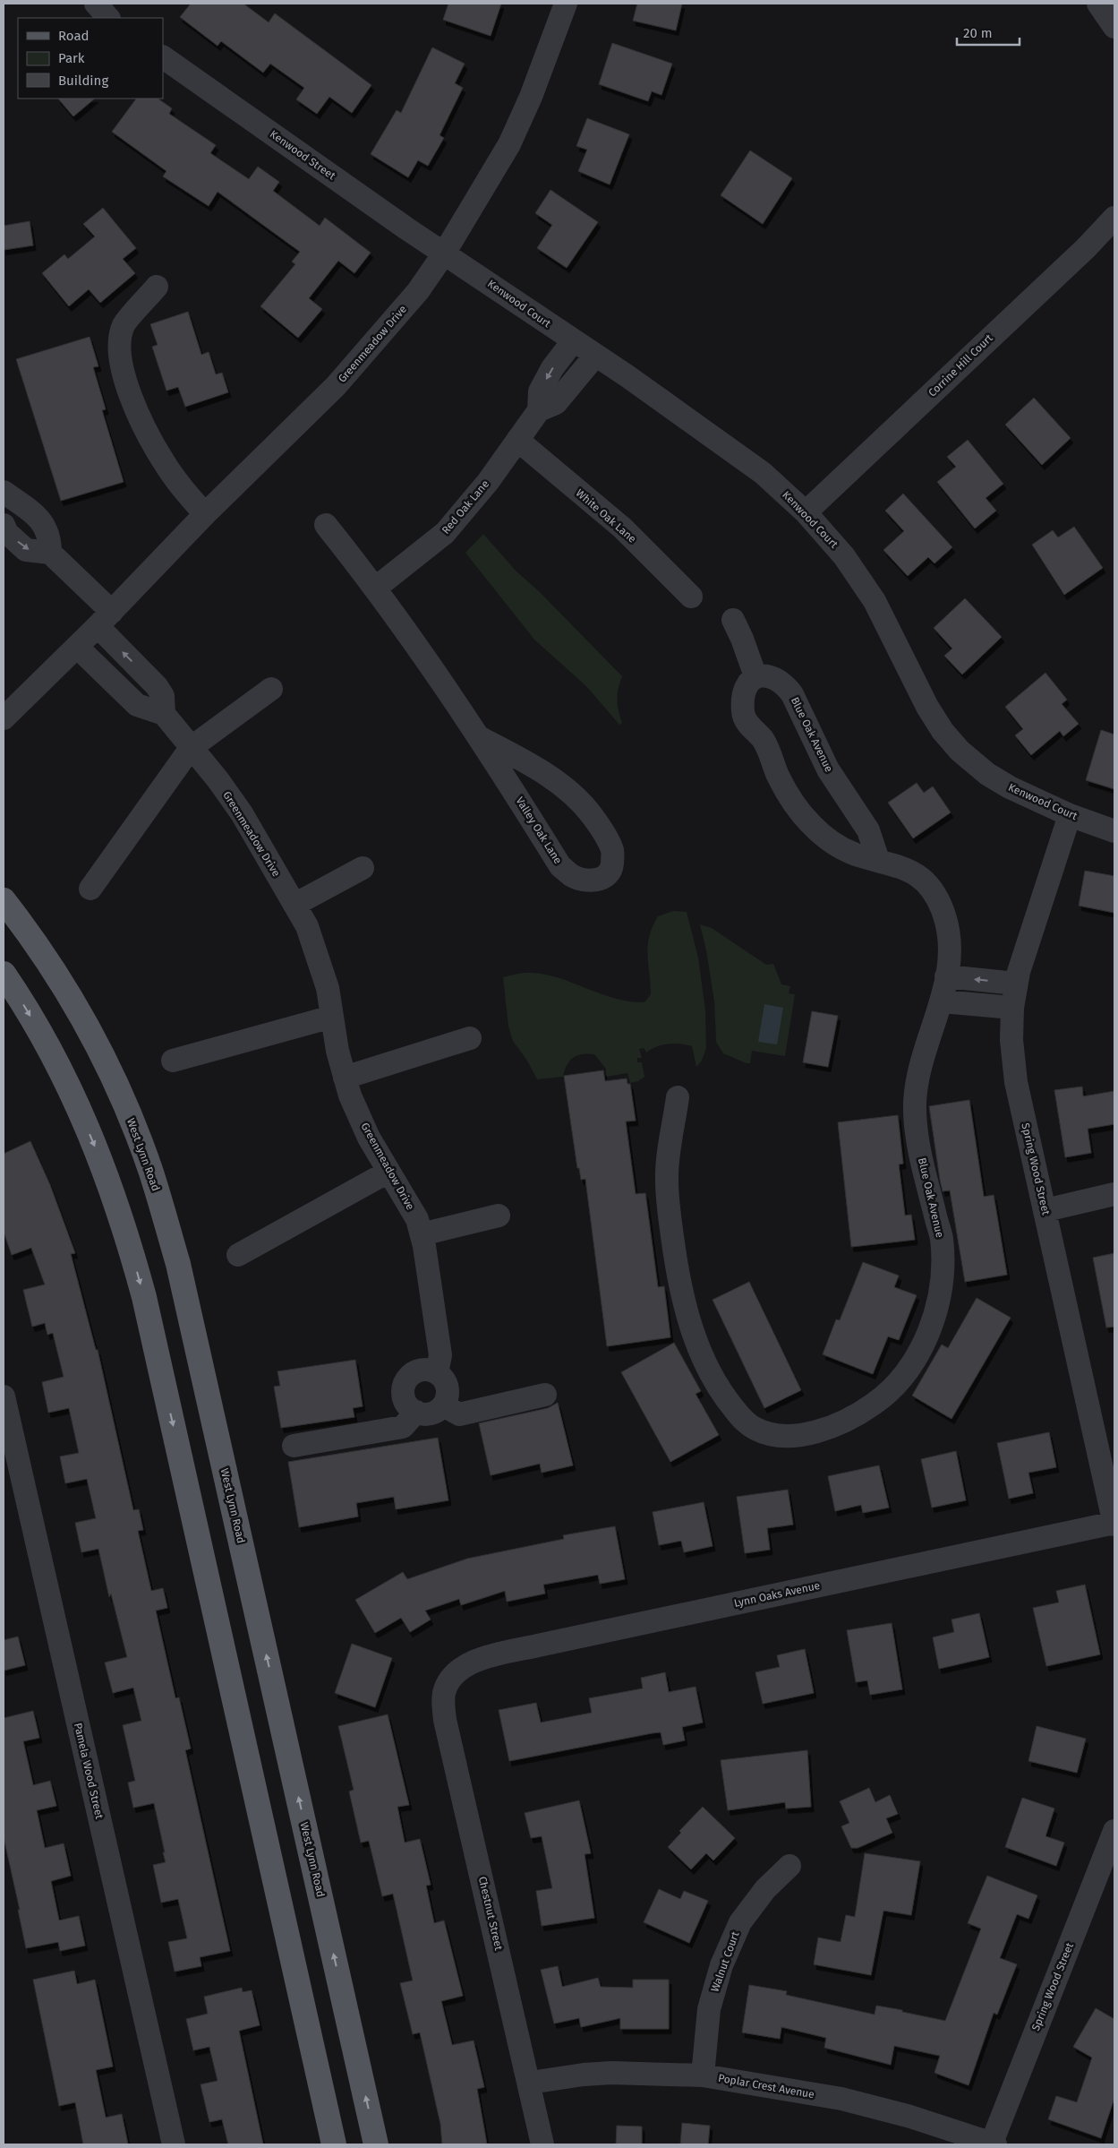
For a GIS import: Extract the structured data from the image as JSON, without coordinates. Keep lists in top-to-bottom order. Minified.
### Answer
{"streets":{"main road":["West Lynn Road"],"street":["Kenwood Street","Kenwood Court","Greenmeadow Drive","Corrine Hill Court","Red Oak Lane","White Oak Lane","Blue Oak Avenue","Valley Oak Lane","Spring Wood Street","Lynn Oaks Avenue","Pamela Wood Street","Chestnut Street","Walnut Court","Poplar Crest Avenue"]},"crossings":[["Kenwood Street","Kenwood Court"],["Kenwood Street","Greenmeadow Drive"],["Kenwood Court","Greenmeadow Drive"],["Kenwood Court","Corrine Hill Court"],["Kenwood Court","Red Oak Lane"],["Kenwood Court","Spring Wood Street"],["Red Oak Lane","White Oak Lane"],["Red Oak Lane","Valley Oak Lane"],["Spring Wood Street","Lynn Oaks Avenue"],["Spring Wood Street","Poplar Crest Avenue"],["Lynn Oaks Avenue","Chestnut Street"],["Chestnut Street","Poplar Crest Avenue"],["Walnut Court","Poplar Crest Avenue"]],"legend":["Road","Park","Building"],"scale_bar":"20 m"}
